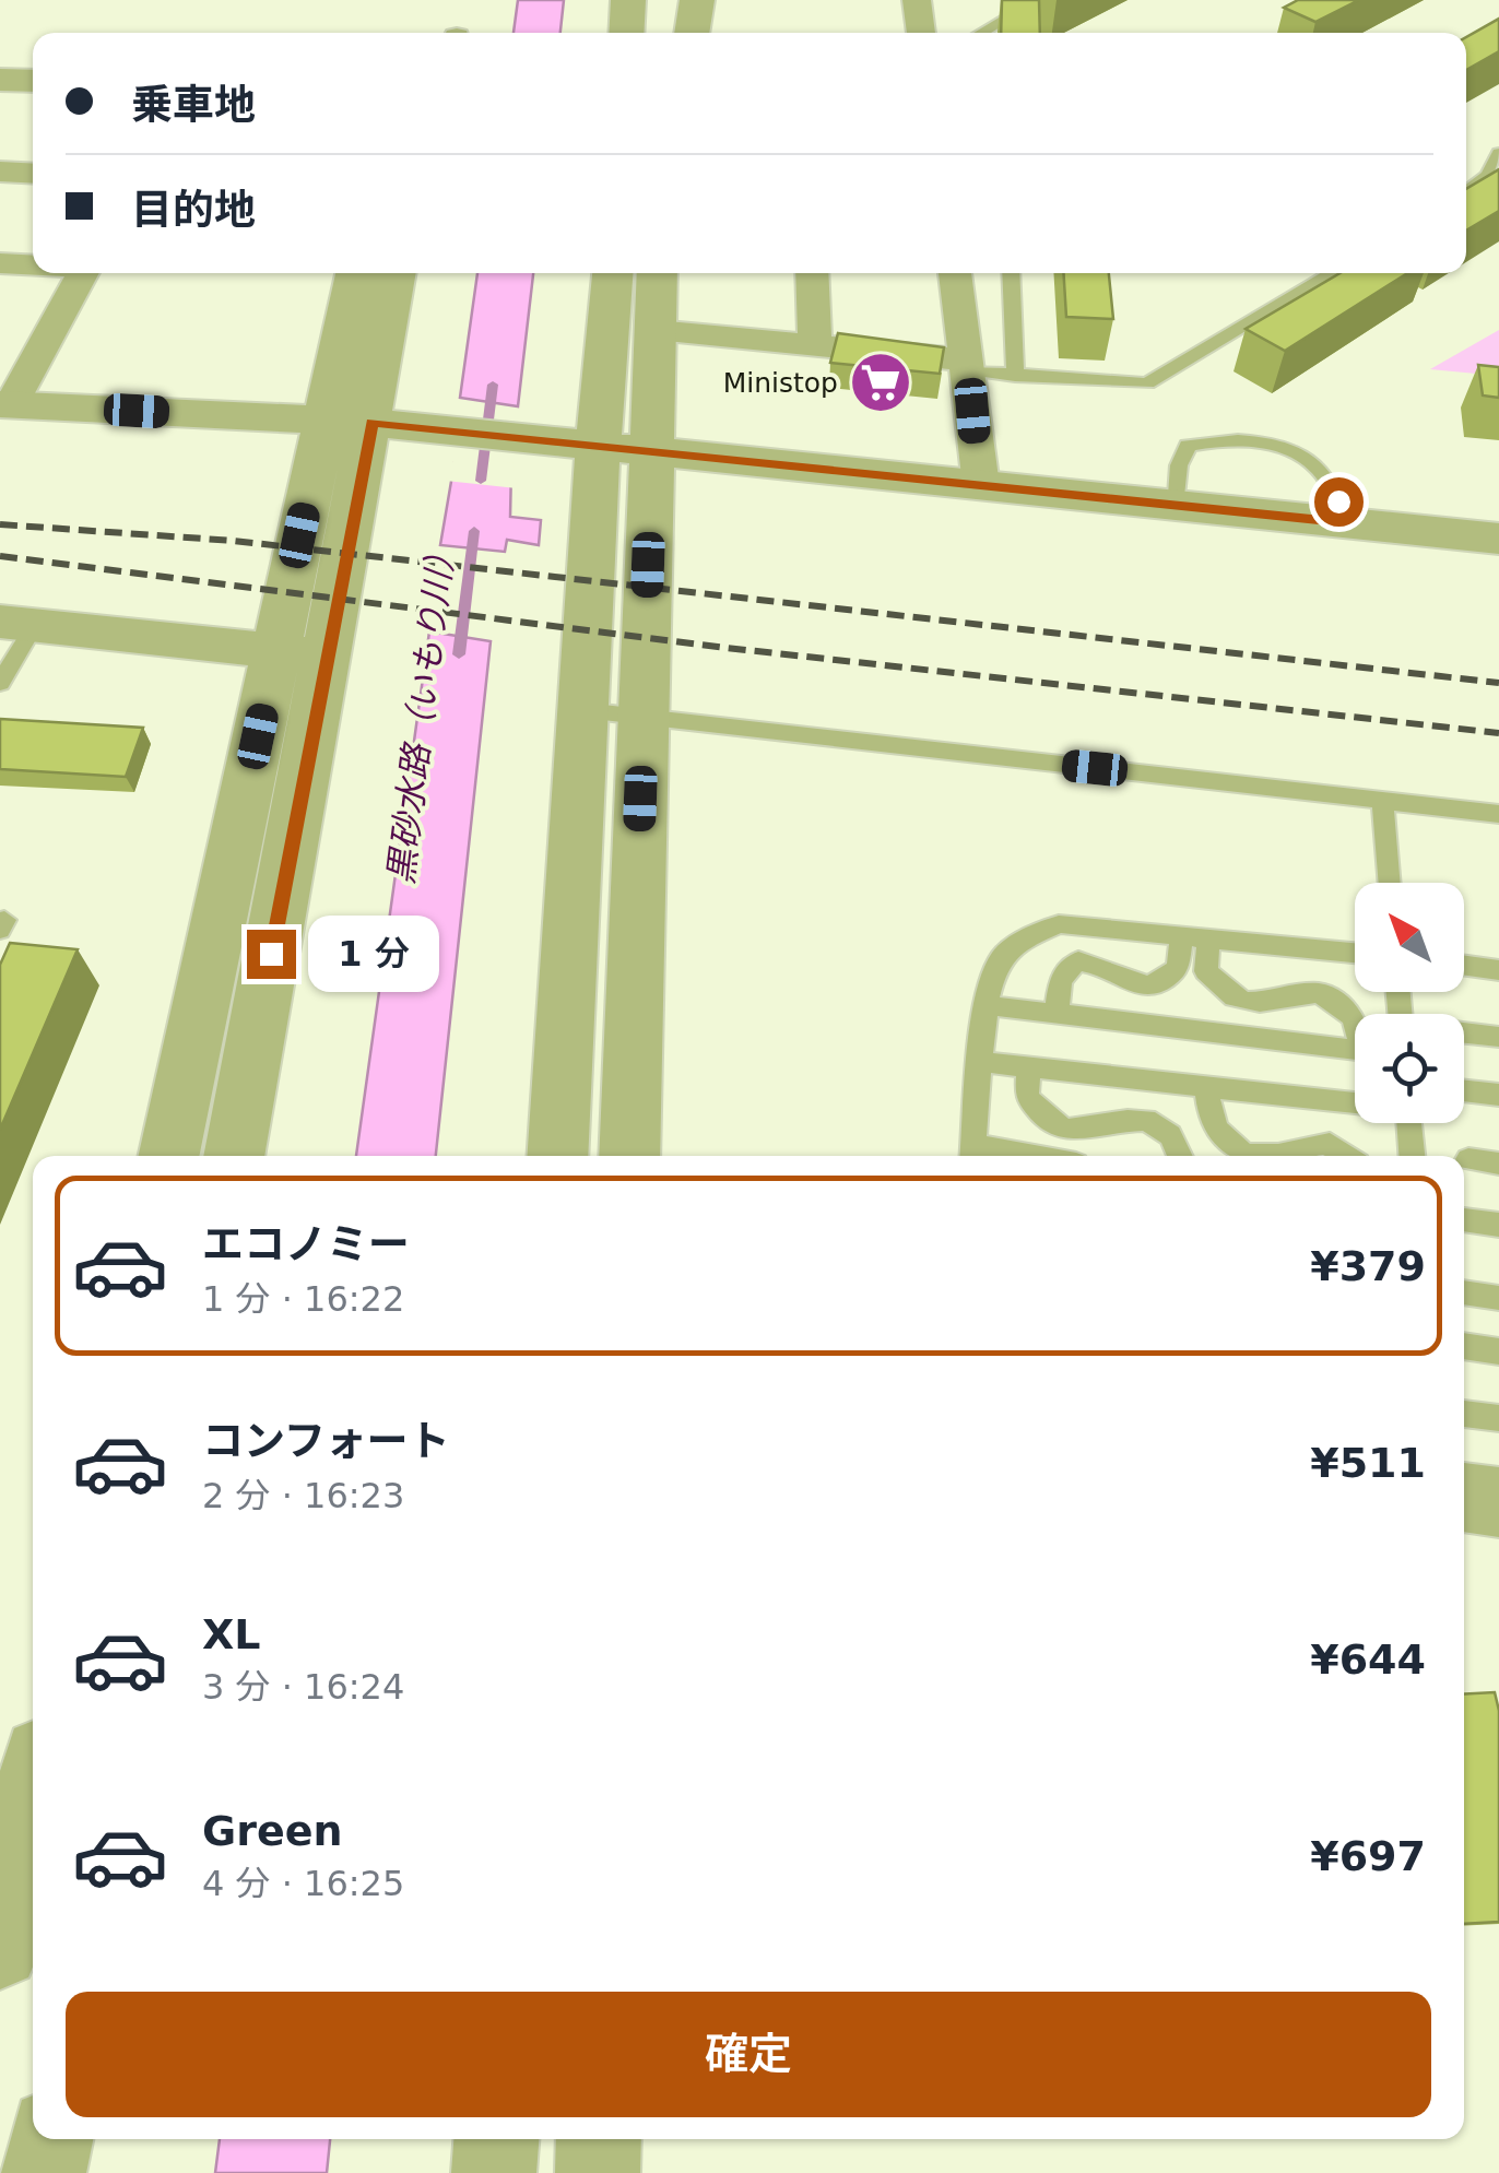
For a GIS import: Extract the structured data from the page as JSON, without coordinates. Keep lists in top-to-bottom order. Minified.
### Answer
{"water":["黒砂水路（いもり川）"],"places":{"supermarket":["Ministop"]},"north":"top left","page":{"banner":["乗車地","目的地"],"bubble":"1 分","list":[{"name":"エコノミー","note":"1 分 · 16:22","value":"¥379"},{"name":"コンフォート","note":"2 分 · 16:23","value":"¥511"},{"name":"XL","note":"3 分 · 16:24","value":"¥644"},{"name":"Green","note":"4 分 · 16:25","value":"¥697"}],"buttons":"確定"}}
